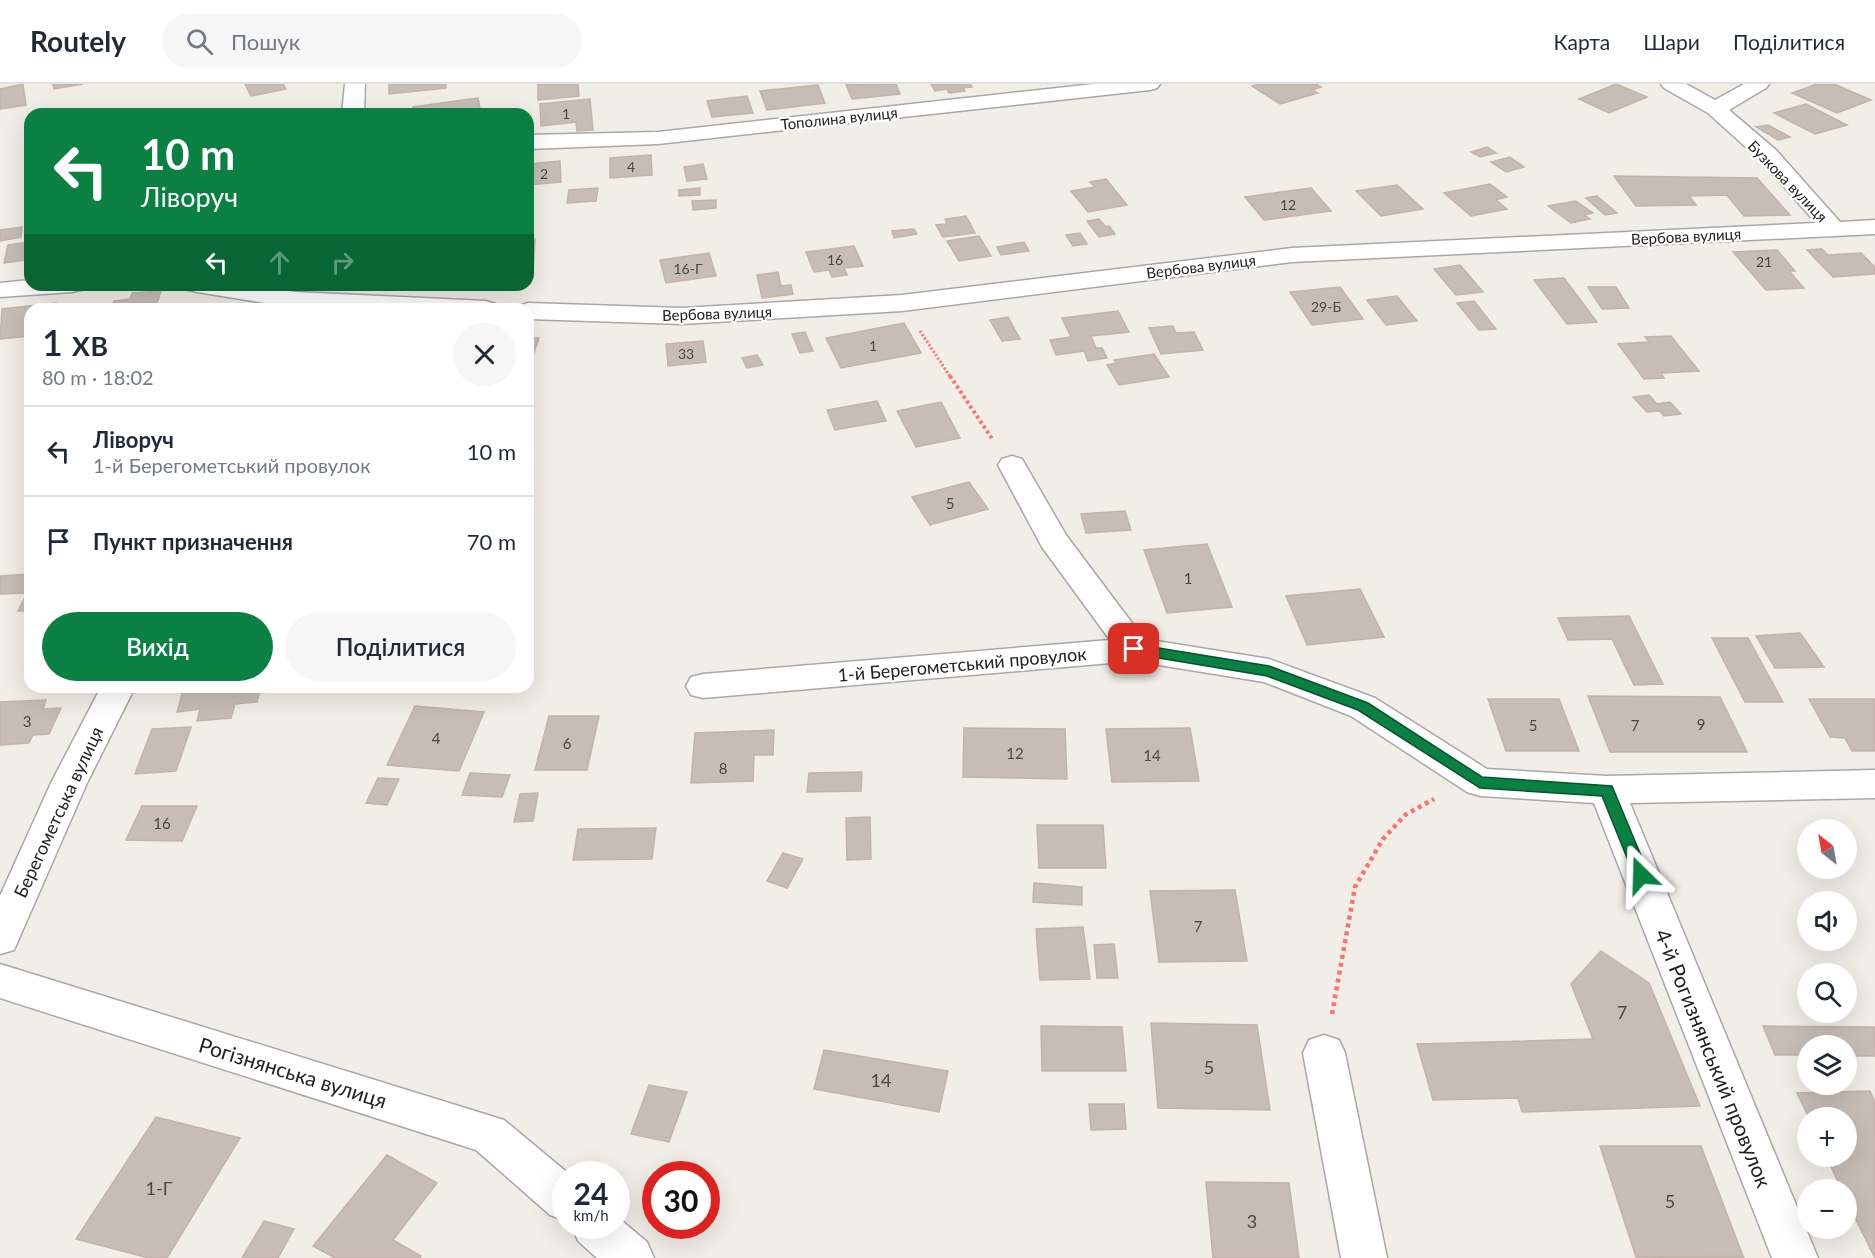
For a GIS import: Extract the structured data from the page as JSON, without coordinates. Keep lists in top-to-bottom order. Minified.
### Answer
{"streets":{"street":["Тополина вулиця","Бузкова вулиця","Вербова вулиця","1-й Берегометський провулок","Берегометська вулиця","4-й Рогизнянський провулок","Рогізнянська вулиця"]},"crossings":[["Бузкова вулиця","Вербова вулиця"],["1-й Берегометський провулок","4-й Рогизнянський провулок"]],"house_numbers":["1","4","2","12","16","21","16-Г","29-Б","1","33","5","1","3","9","5","7","4","6","12","14","8","16","7","7","5","14","1-Г","5","3"],"north":"top left","page":{"header":"Routely","search":"Пошук","nav":["Карта","Шари","Поділитися"],"turn":["10 m","Ліворуч"],"heading":["1 хв","80 m · 18:02"],"list":[{"name":"Ліворуч","note":"1-й Берегометський провулок","value":"10 m"},{"name":"Пункт призначення","value":"70 m"}],"buttons":["Вихід","Поділитися"],"map_buttons":["+","−"],"speed":"24 km/h","limit":"30"}}
